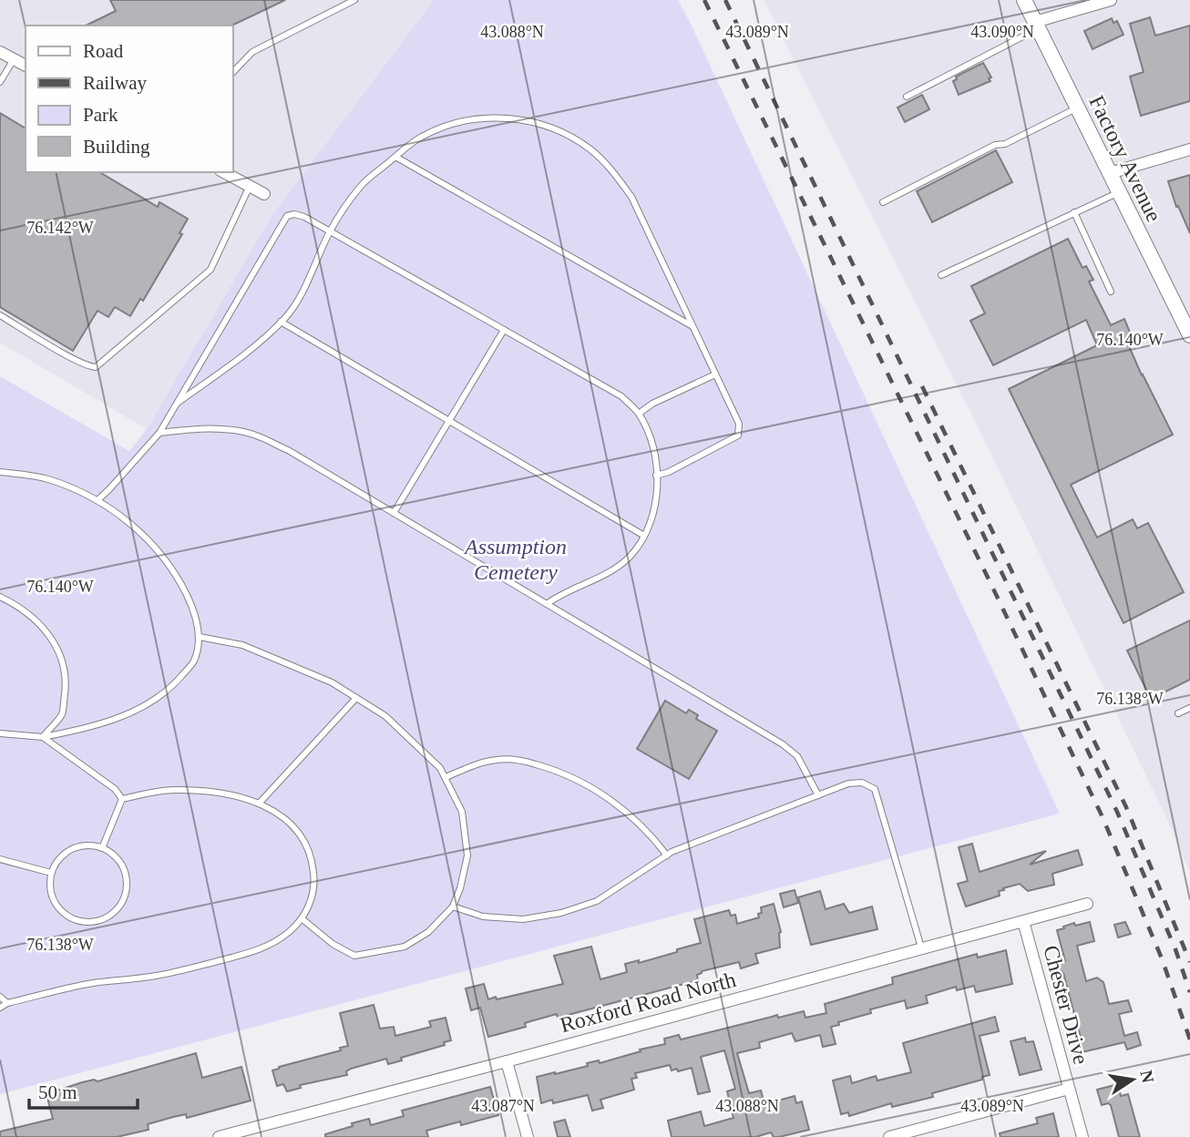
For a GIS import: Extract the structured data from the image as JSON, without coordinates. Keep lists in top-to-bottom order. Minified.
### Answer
{"streets":{"street":["Factory Avenue","Roxford Road North","Chester Drive"]},"crossings":[["Roxford Road North","Chester Drive"]],"parks":["Assumption Cemetery"],"legend":["Road","Railway","Park","Building"],"scale_bar":"50 m","north":"right","coordinates":["43.088°N","43.089°N","43.090°N","76.142°W","76.140°W","76.138°W","43.087°N"]}
